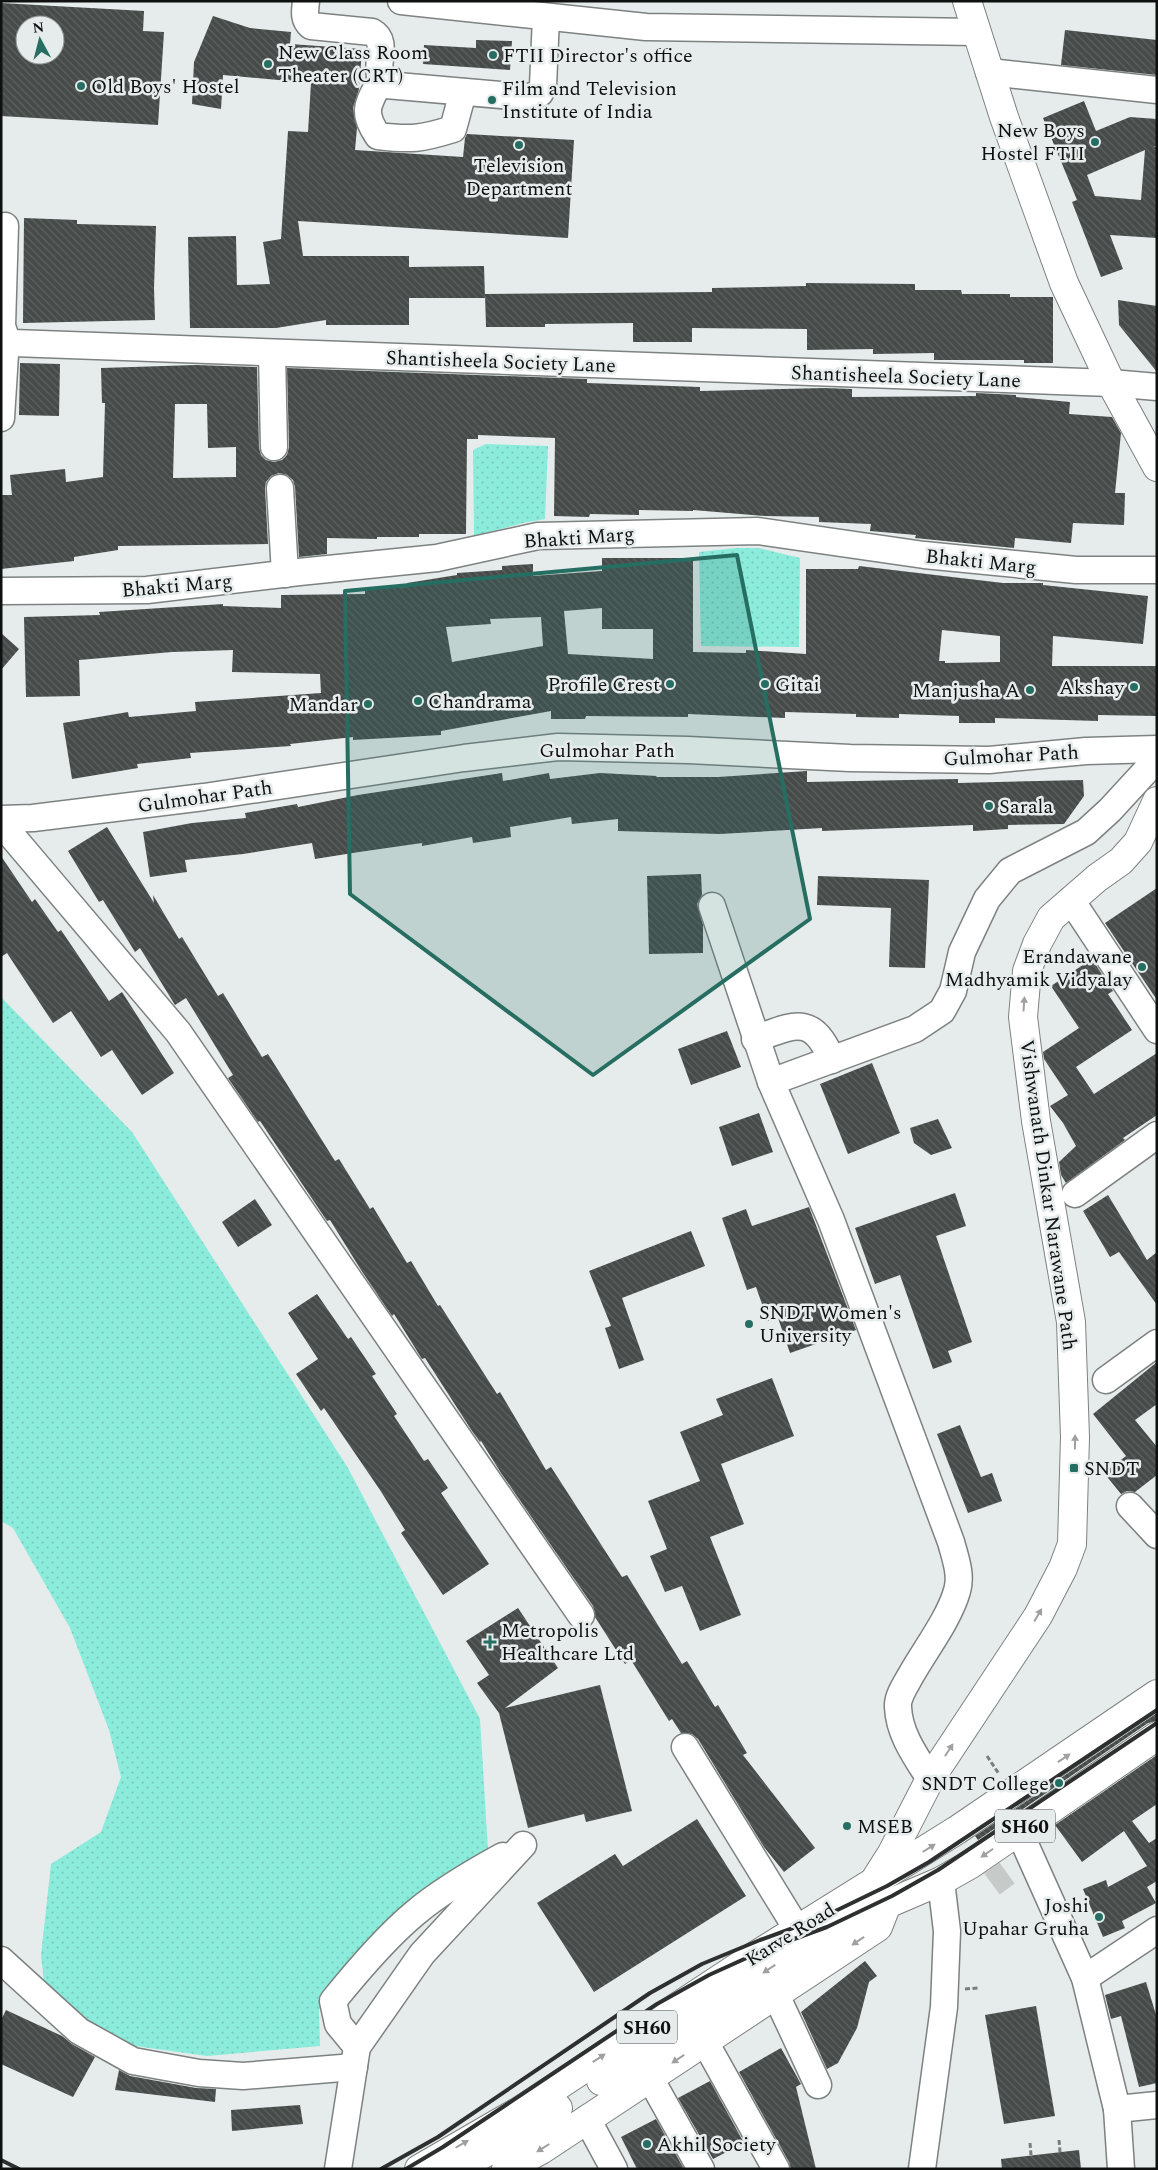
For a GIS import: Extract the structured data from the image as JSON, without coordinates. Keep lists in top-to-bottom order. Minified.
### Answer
{"streets":{"main road":["Vishwanath Dinkar Narawane Path","SH60","Karve Road"],"street":["Shantisheela Society Lane","Bhakti Marg","Gulmohar Path"]},"crossings":[["Vishwanath Dinkar Narawane Path","SH60"],["Vishwanath Dinkar Narawane Path","Karve Road"],["SH60","Karve Road"]],"one_way":["Vishwanath Dinkar Narawane Path"],"places":{"other":["FTII Director's office","New Class Room Theater (CRT)","Old Boys' Hostel","Film and Television Institute of India","New Boys Hostel FTII","Television Department","Profile Crest","Gitai","Akshay","Manjusha A","Chandrama","Mandar","Sarala","Erandawane Madhyamik Vidyalay","SNDT Women's University","SNDT College","MSEB","Joshi Upahar Gruha","Akhil Society"],"transit":["SNDT"],"health":["Metropolis Healthcare Ltd"]},"north":"top"}
